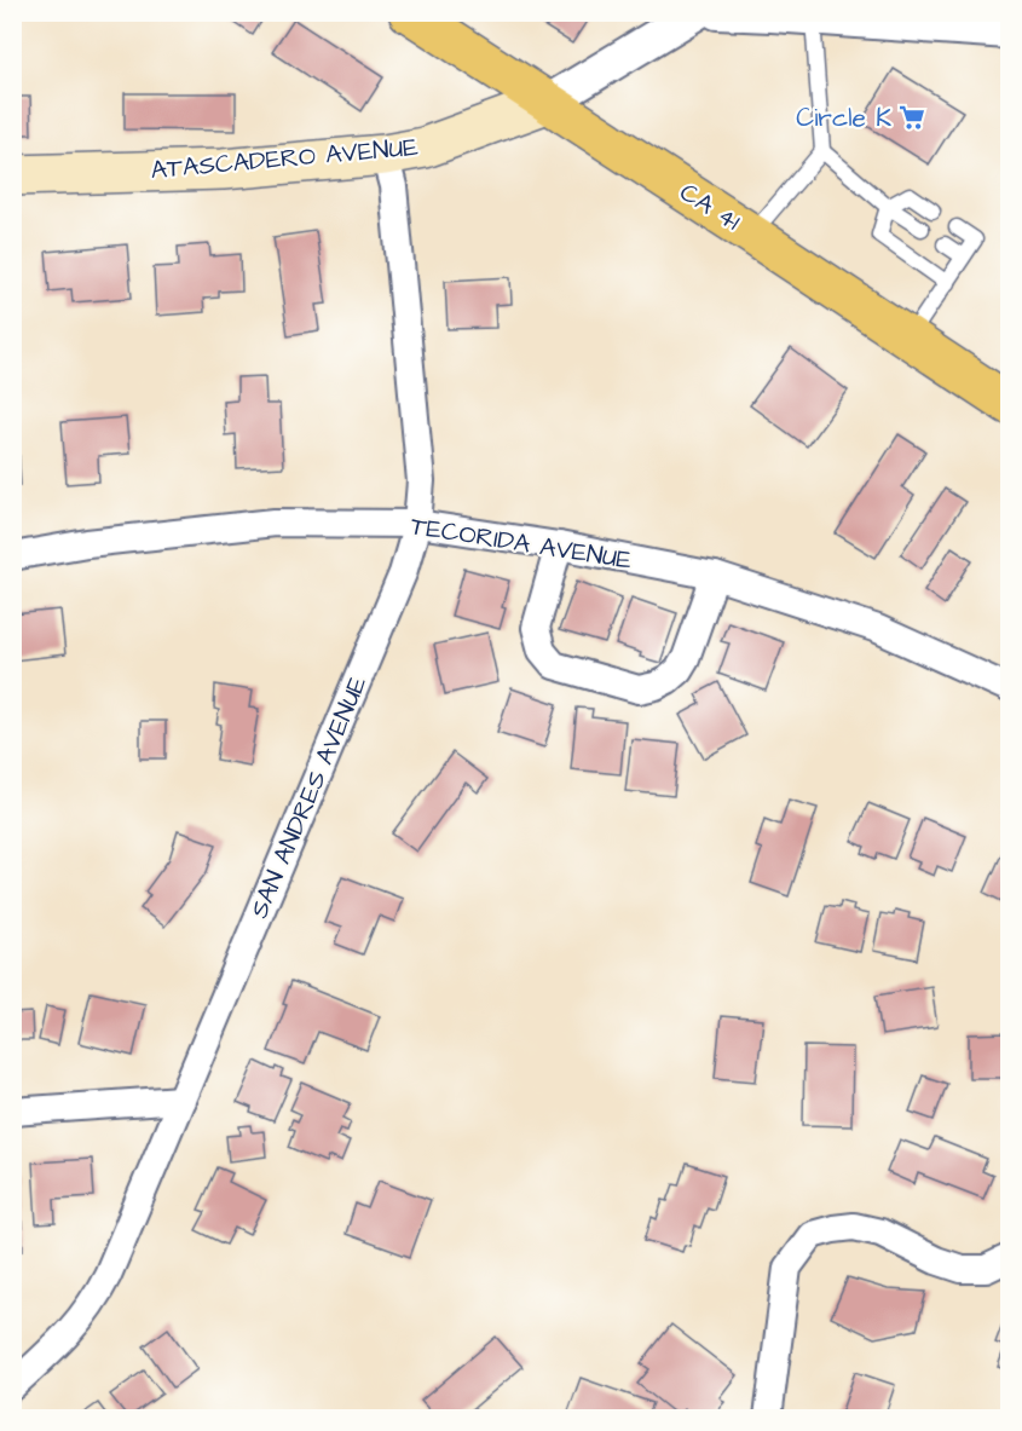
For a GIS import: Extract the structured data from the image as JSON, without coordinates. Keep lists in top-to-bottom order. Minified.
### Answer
{"streets":{"main road":["ATASCADERO AVENUE","CA 41"],"street":["TECORIDA AVENUE","SAN ANDRES AVENUE"]},"crossings":[["ATASCADERO AVENUE","CA 41"],["ATASCADERO AVENUE","SAN ANDRES AVENUE"],["TECORIDA AVENUE","SAN ANDRES AVENUE"]],"places":{"supermarket":["Circle K"]}}
